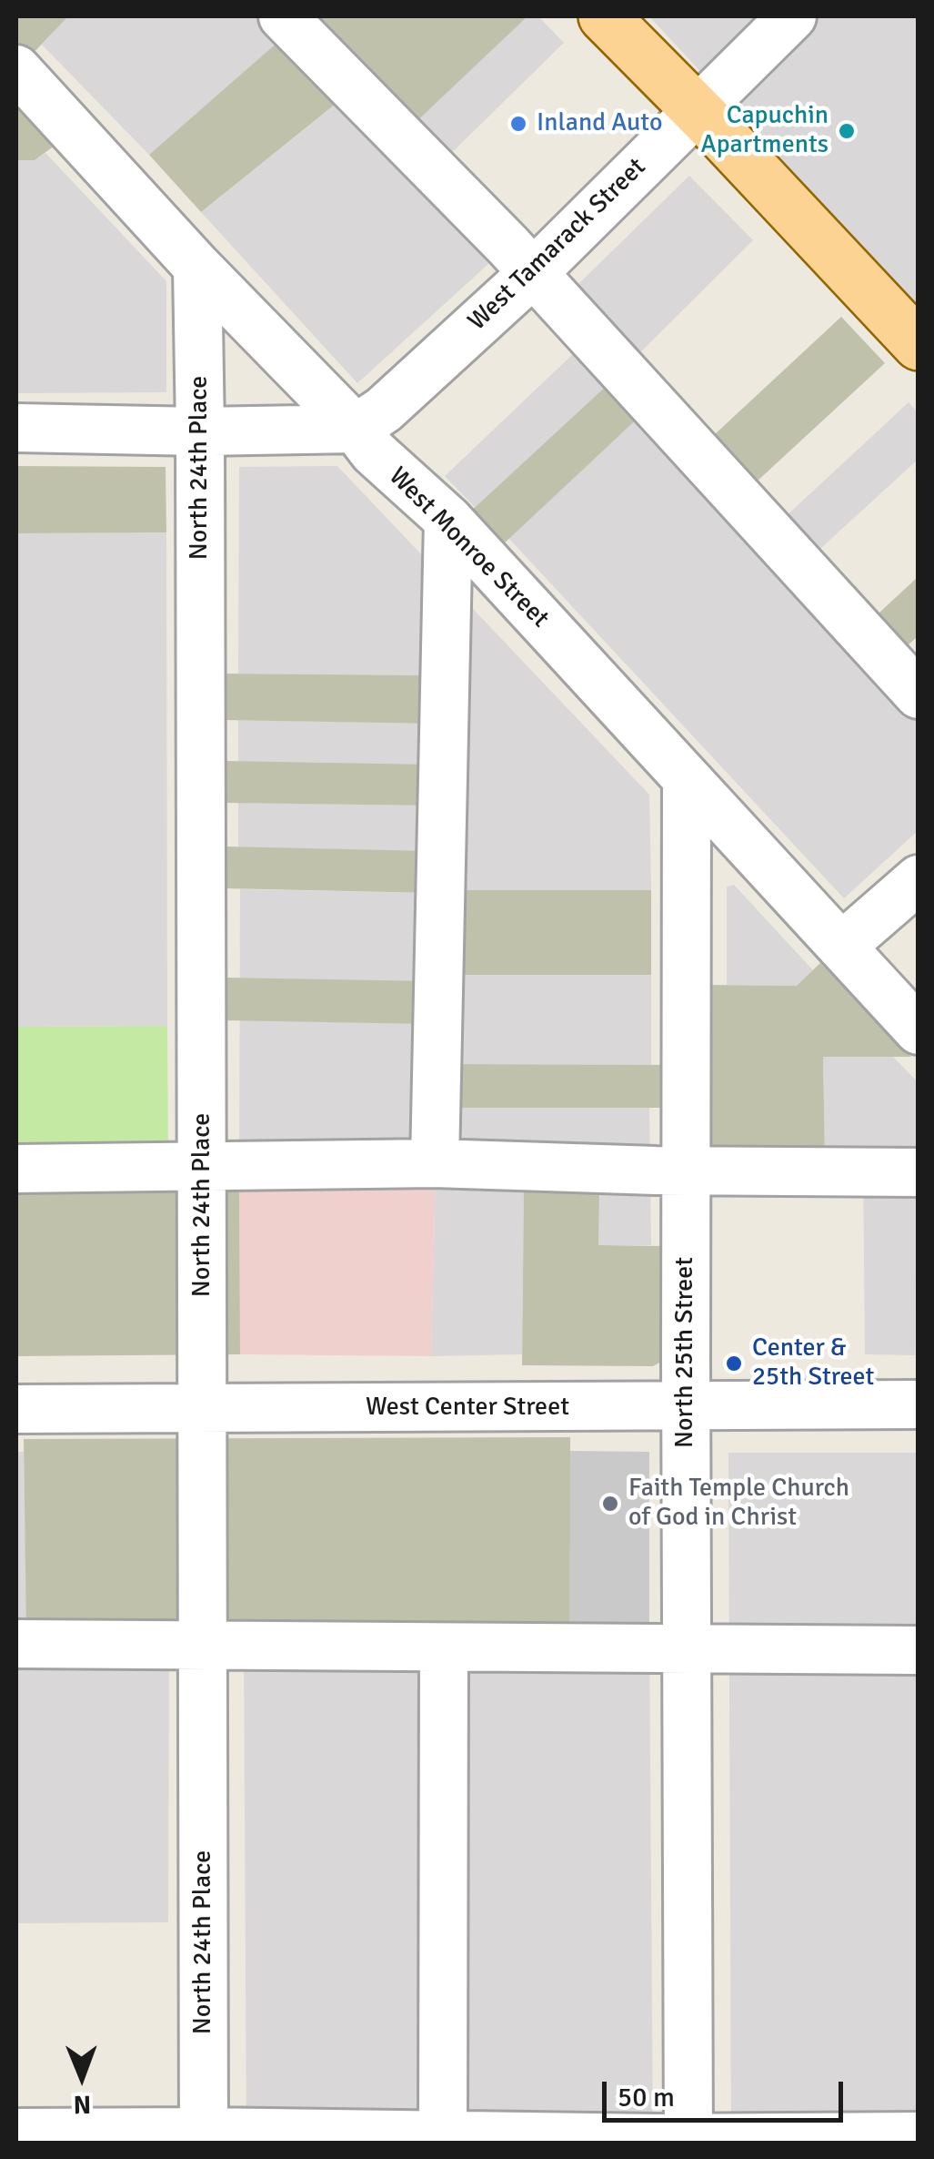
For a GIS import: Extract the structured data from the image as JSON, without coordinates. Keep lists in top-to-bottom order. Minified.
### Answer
{"streets":{"street":["West Tamarack Street","North 24th Place","West Monroe Street","North 25th Street","West Center Street"]},"crossings":[["West Tamarack Street","West Monroe Street"],["North 24th Place","West Monroe Street"],["North 24th Place","West Center Street"],["West Monroe Street","North 25th Street"],["North 25th Street","West Center Street"]],"places":["Inland Auto","Capuchin Apartments","Center & 25th Street","Faith Temple Church of God in Christ"],"scale_bar":"50 m","north":"bottom"}
